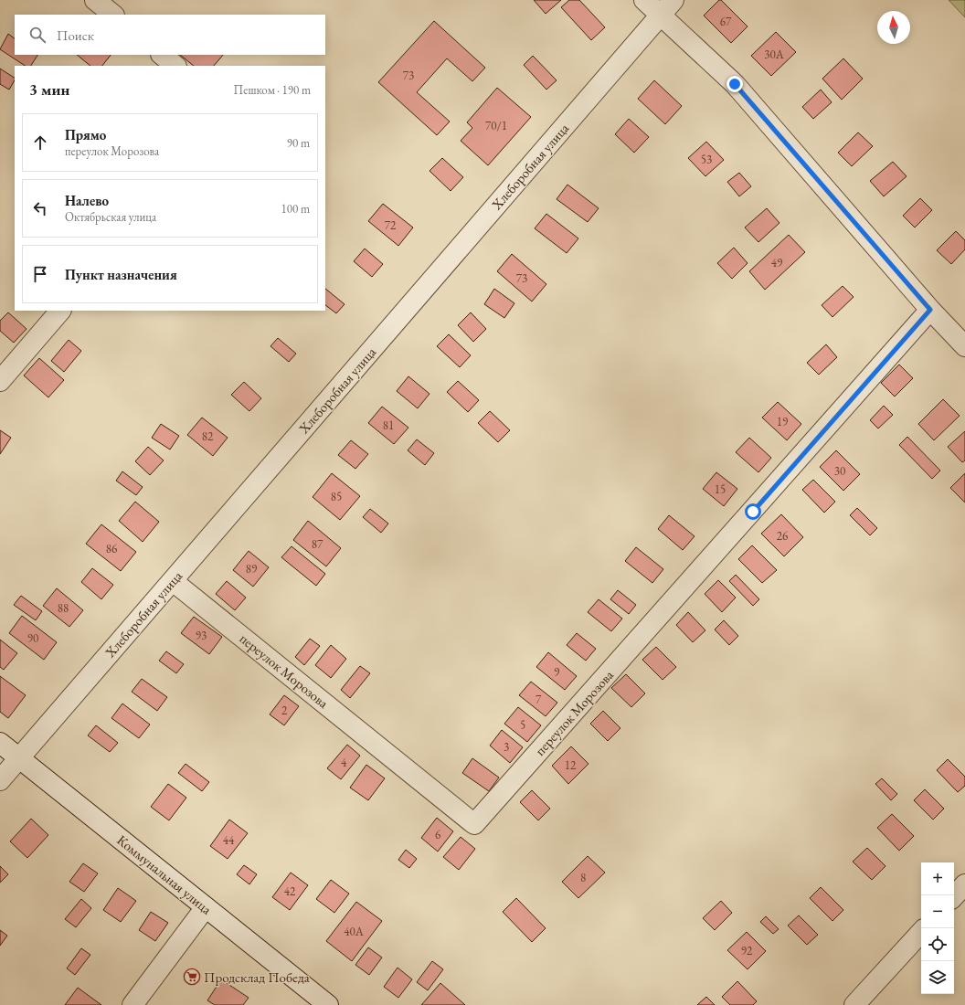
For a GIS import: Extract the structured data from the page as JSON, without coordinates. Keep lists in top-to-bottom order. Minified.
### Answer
{"streets":{"street":["Хлеборобная улица","переулок Морозова","Коммунальная улица"]},"crossings":[["Хлеборобная улица","переулок Морозова"],["Хлеборобная улица","Коммунальная улица"]],"places":{"supermarket":["Продсклад Победа"]},"house_numbers":["67","30А","73","70/1","53","72","49","73","19","81","82","30","15","85","26","87","86","89","88","93","90","9","7","2","5","3","4","12","6","44","8","42","40А","92"],"north":"top","page":{"search":"Поиск","heading":["3 мин","Пешком · 190 m"],"list":[["Прямо","переулок Морозова","90 m"],["Налево","Октябрьская улица","100 m"],"Пункт назначения"],"map_buttons":["+","−"]}}
